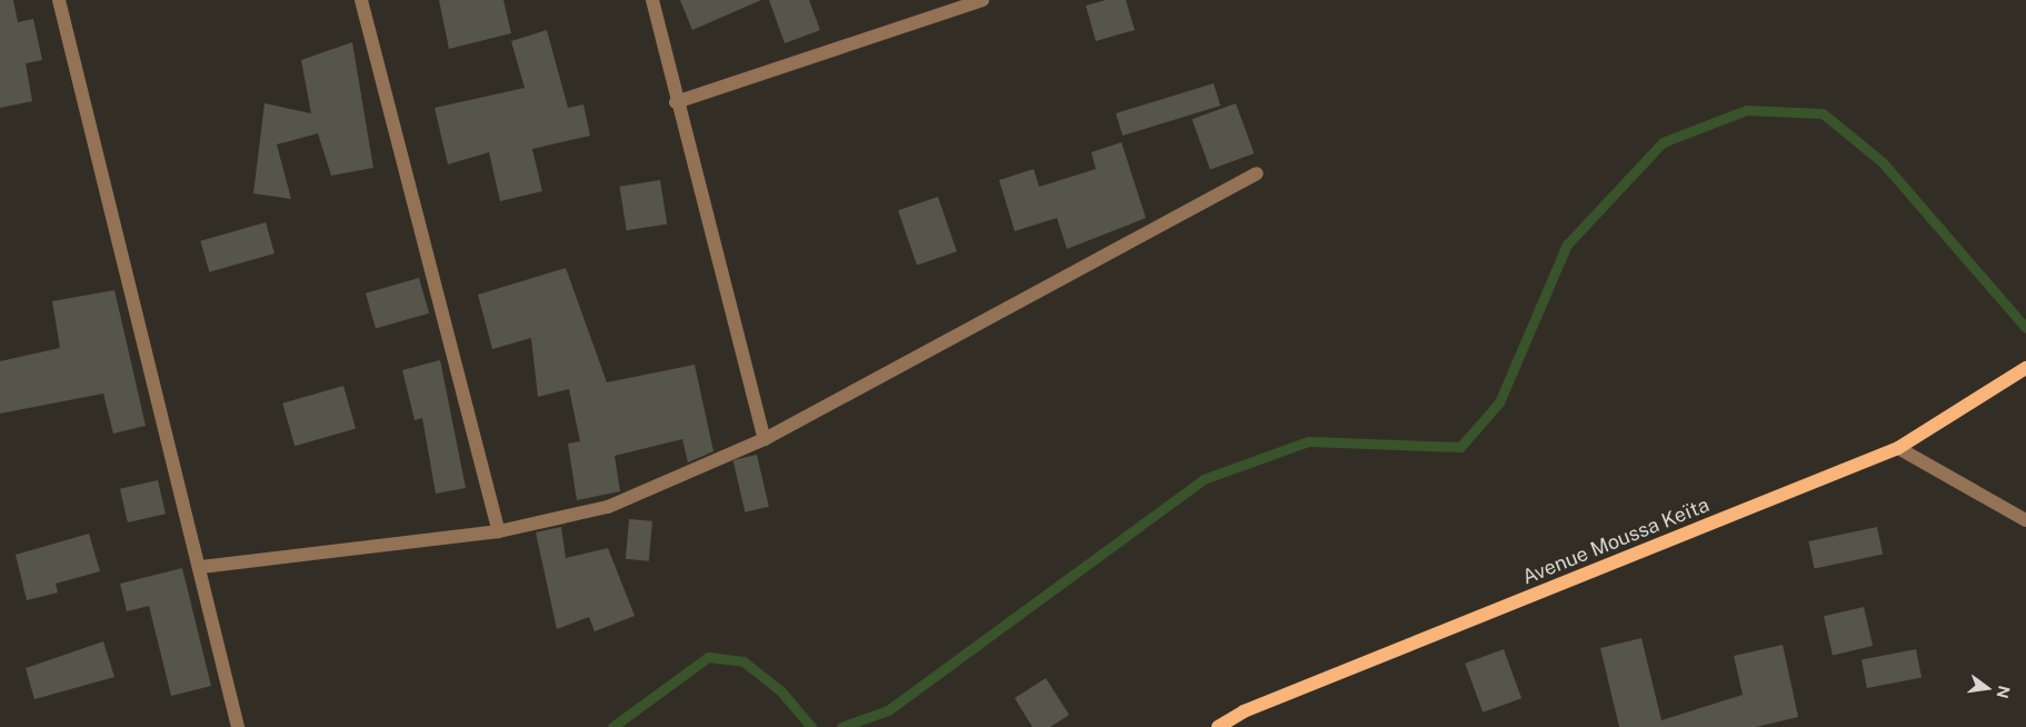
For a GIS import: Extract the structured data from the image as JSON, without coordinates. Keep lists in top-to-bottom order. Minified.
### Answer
{"streets":{"main road":["Avenue Moussa Keïta"]},"north":"right"}
